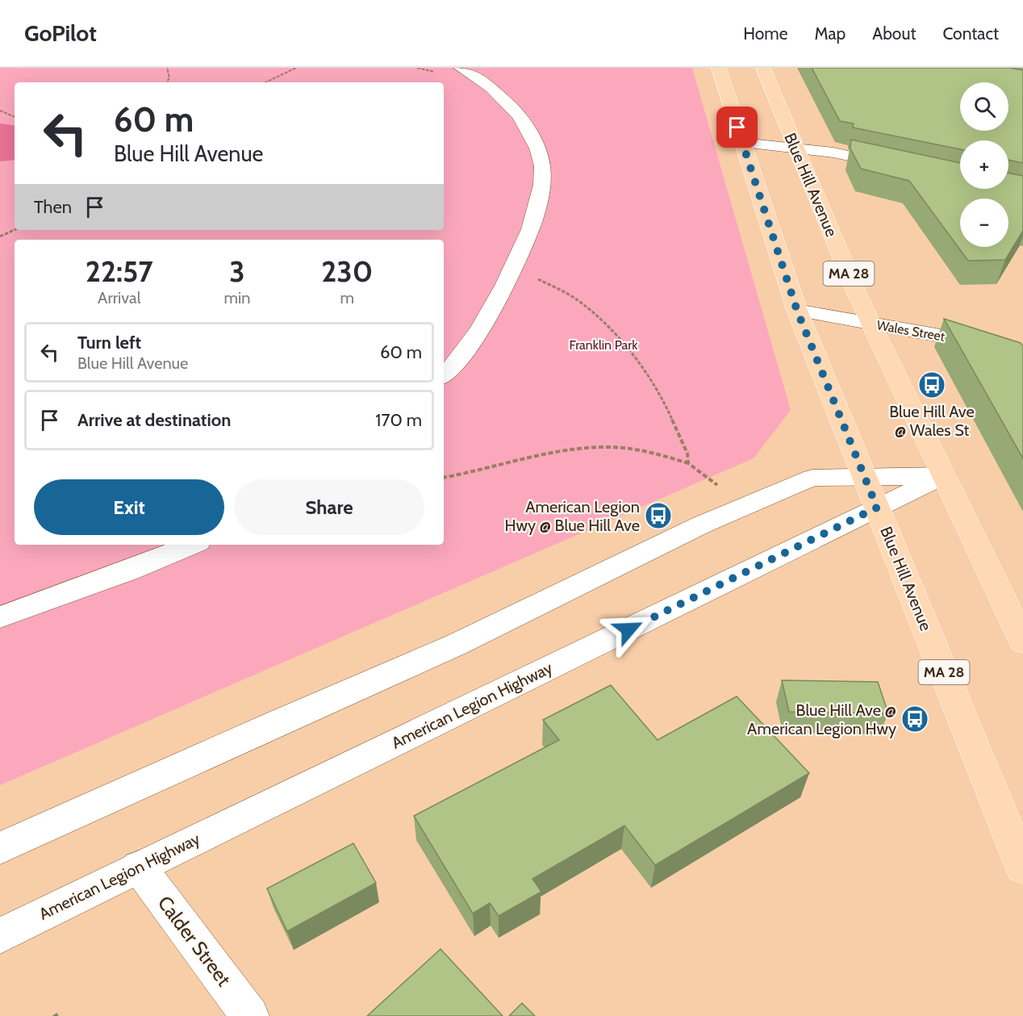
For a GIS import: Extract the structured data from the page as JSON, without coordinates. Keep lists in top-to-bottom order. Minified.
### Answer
{"streets":{"main road":["Blue Hill Avenue","MA 28"],"street":["Wales Street","American Legion Highway","Calder Street"]},"crossings":[["Blue Hill Avenue","Wales Street"],["Blue Hill Avenue","American Legion Highway"],["American Legion Highway","Calder Street"]],"parks":["Franklin Park"],"places":{"bus stop":["Blue Hill Ave @ Wales St","American Legion Hwy @ Blue Hill Ave","Blue Hill Ave @ American Legion Hwy"]},"page":{"header":"GoPilot","nav":["Home","Map","About","Contact"],"map_buttons":["+","−"],"turn":["60 m","Blue Hill Avenue"],"then":"Then","eta":["22:57","Arrival","3","min","230","m"],"list":[{"name":"Turn left","note":"Blue Hill Avenue","value":"60 m"},{"name":"Arrive at destination","value":"170 m"}],"buttons":["Exit","Share"]}}
